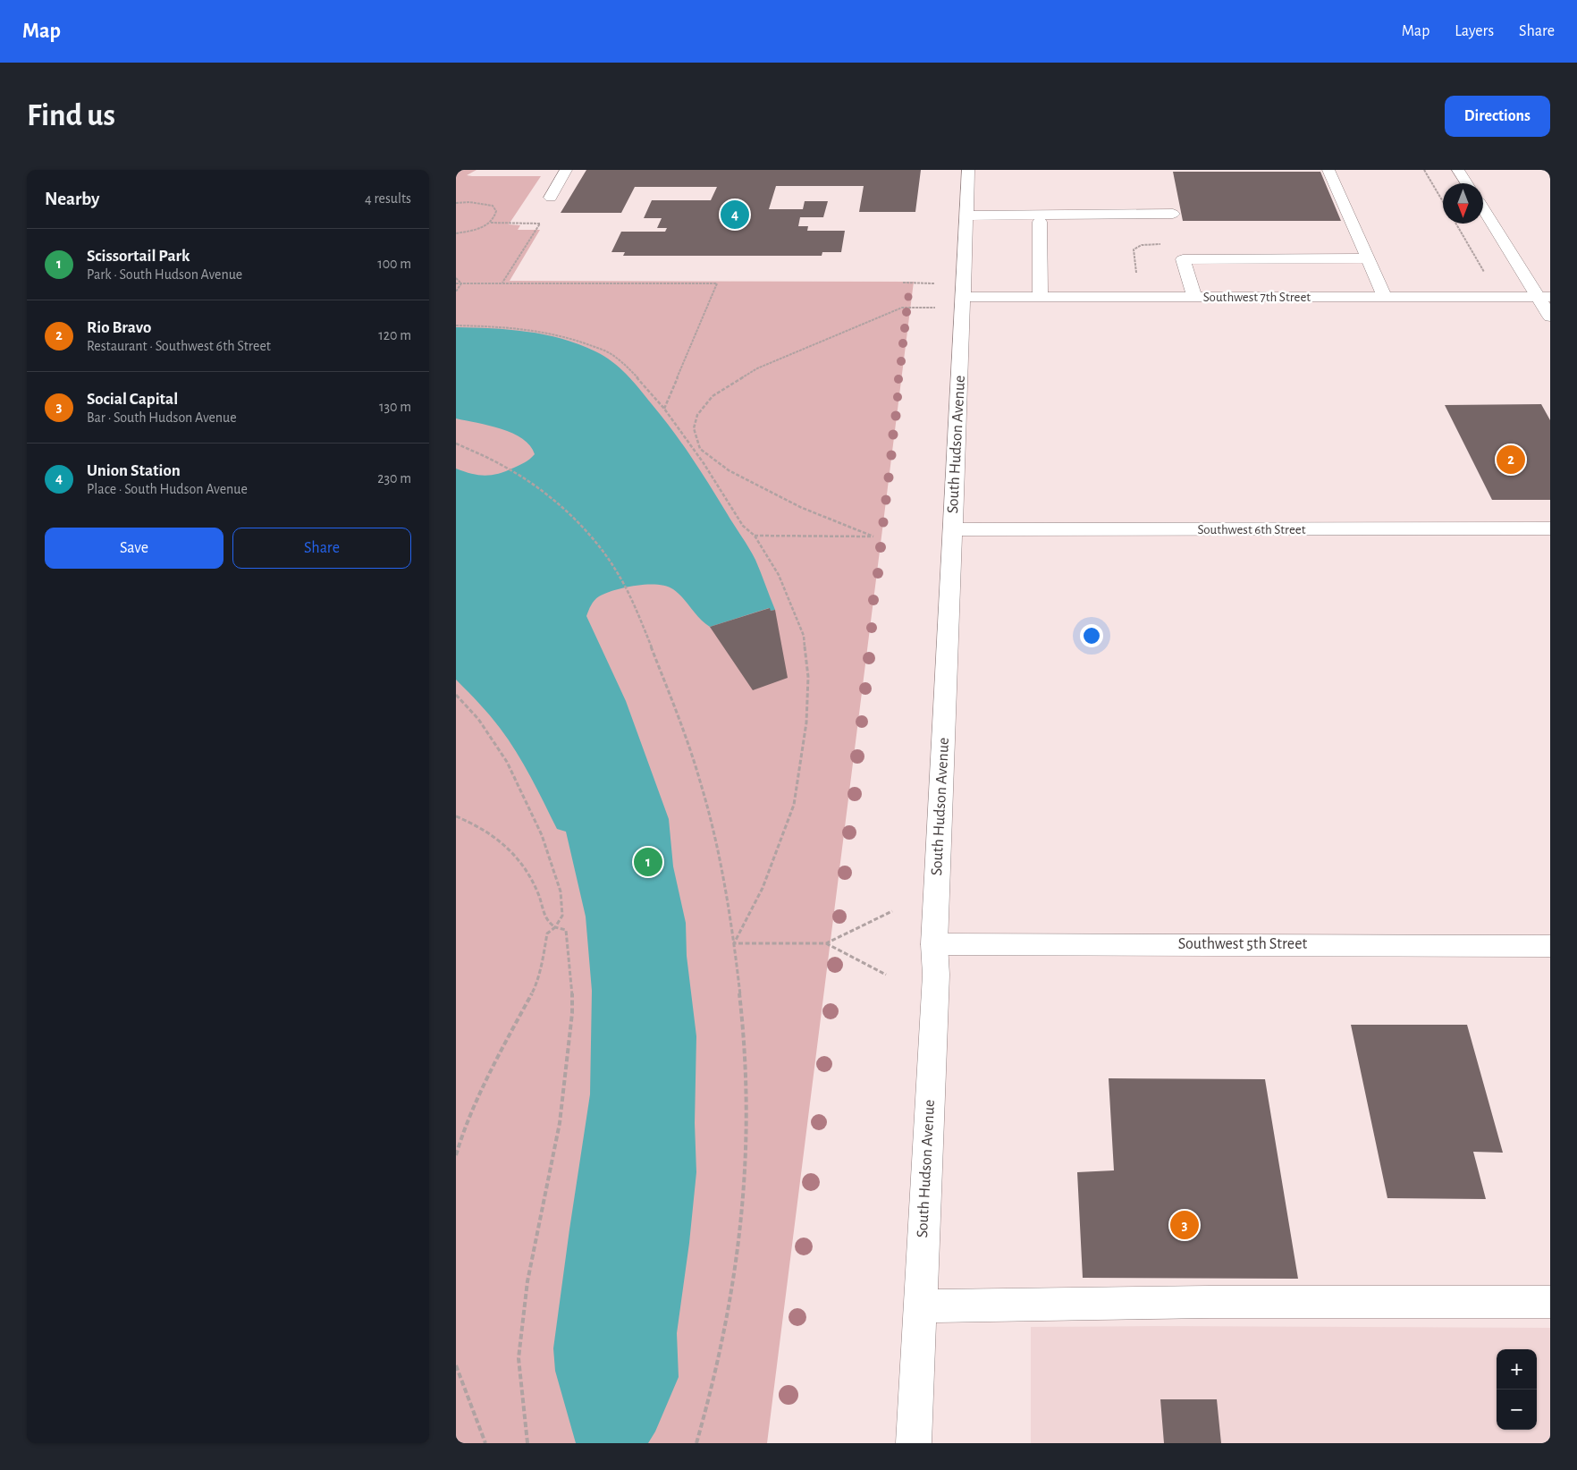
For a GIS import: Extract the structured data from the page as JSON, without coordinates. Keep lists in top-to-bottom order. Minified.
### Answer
{"streets":{"street":["Southwest 7th Street","South Hudson Avenue","Southwest 6th Street","Southwest 5th Street"]},"crossings":[["Southwest 7th Street","South Hudson Avenue"],["South Hudson Avenue","Southwest 6th Street"],["South Hudson Avenue","Southwest 5th Street"]],"north":"bottom","page":{"header":"Map","nav":["Map","Layers","Share"],"buttons":["Directions",["Save","Share"]],"title":"Find us","heading":["Nearby","4 results"],"pins":["4","2","1","3"],"list":[{"mark":"1","name":"Scissortail Park","note":"Park · South Hudson Avenue","value":"100 m"},{"mark":"2","name":"Rio Bravo","note":"Restaurant · Southwest 6th Street","value":"120 m"},{"mark":"3","name":"Social Capital","note":"Bar · South Hudson Avenue","value":"130 m"},{"mark":"4","name":"Union Station","note":"Place · South Hudson Avenue","value":"230 m"}],"map_buttons":["+","−"]}}
